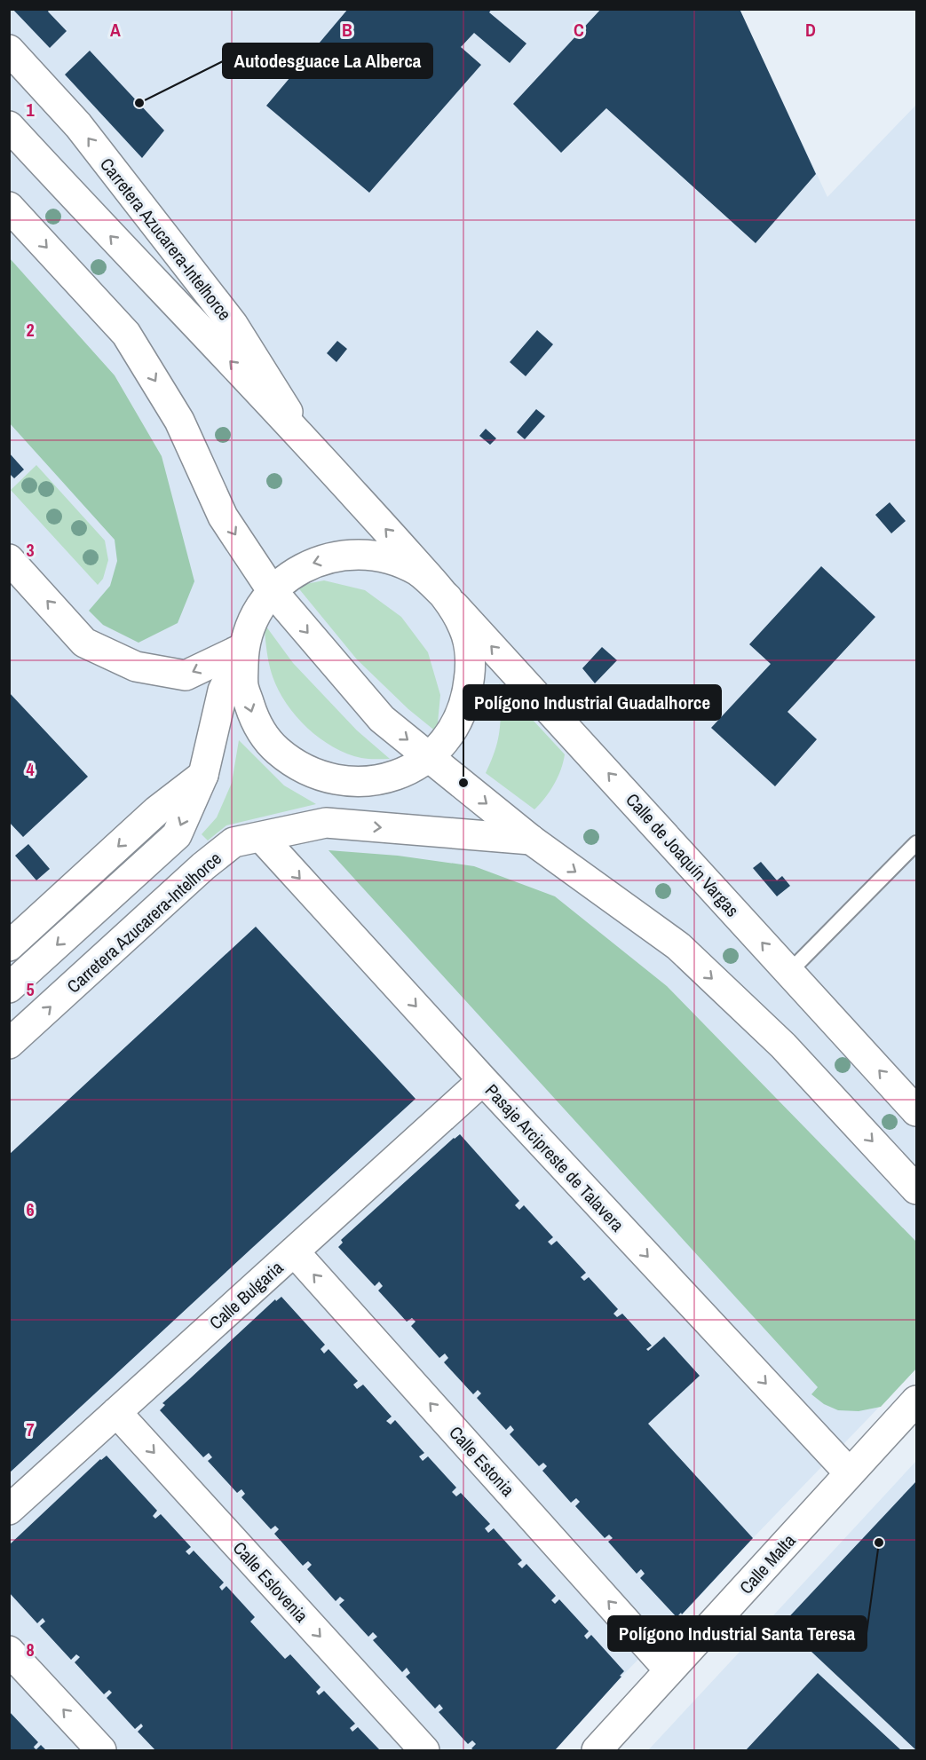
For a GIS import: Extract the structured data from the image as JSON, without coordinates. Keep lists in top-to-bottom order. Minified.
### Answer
{"streets":{"street":["Carretera Azucarera-Intelhorce","Calle de Joaquín Vargas","Pasaje Arcipreste de Talavera","Calle Bulgaria","Calle Estonia","Calle Malta","Calle Eslovenia"]},"crossings":[["Carretera Azucarera-Intelhorce","Calle de Joaquín Vargas"],["Carretera Azucarera-Intelhorce","Pasaje Arcipreste de Talavera"],["Pasaje Arcipreste de Talavera","Calle Bulgaria"],["Pasaje Arcipreste de Talavera","Calle Malta"],["Calle Bulgaria","Calle Estonia"],["Calle Bulgaria","Calle Eslovenia"],["Calle Estonia","Calle Malta"]],"one_way":["Calle Estonia","Calle Eslovenia"],"places":["Autodesguace La Alberca","Polígono Industrial Guadalhorce","Polígono Industrial Santa Teresa"],"grid":{"columns":["A","B","C","D"],"rows":["1","2","3","4","5","6","7","8"]}}
